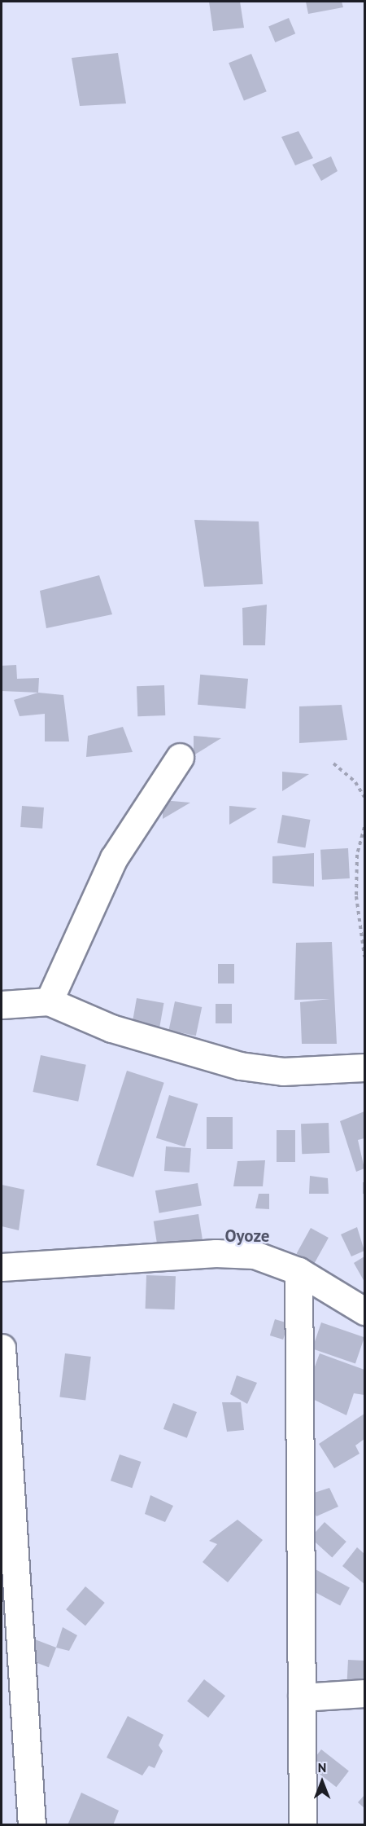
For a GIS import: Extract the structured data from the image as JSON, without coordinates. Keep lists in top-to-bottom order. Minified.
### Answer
{"districts":["Oyoze"],"north":"top"}
